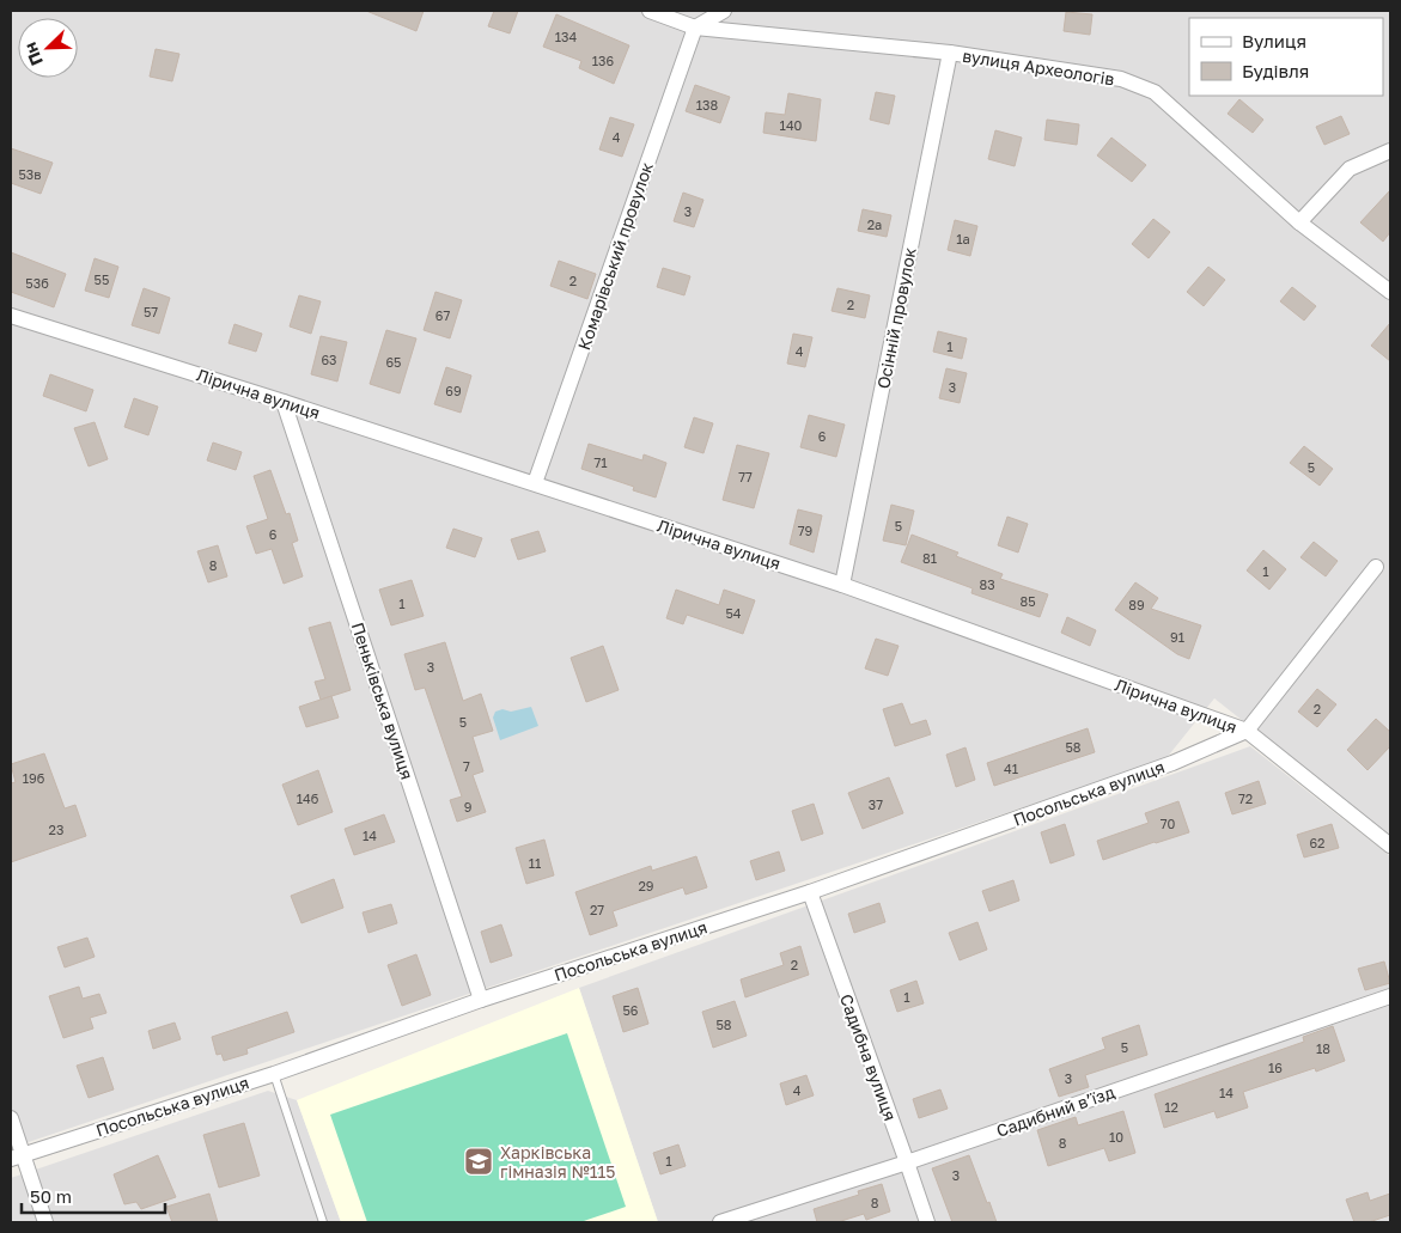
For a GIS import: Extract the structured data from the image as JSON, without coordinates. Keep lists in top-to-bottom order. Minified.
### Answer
{"streets":{"street":["вулиця Археологів","Комарівський провулок","Осінній провулок","Лірична вулиця","Пеньківська вулиця","Посольська вулиця","Садибна вулиця","Садибний в’їзд"]},"crossings":[["вулиця Археологів","Комарівський провулок"],["вулиця Археологів","Осінній провулок"],["Комарівський провулок","Лірична вулиця"],["Осінній провулок","Лірична вулиця"],["Лірична вулиця","Пеньківська вулиця"],["Лірична вулиця","Посольська вулиця"],["Пеньківська вулиця","Посольська вулиця"],["Посольська вулиця","Садибна вулиця"],["Садибна вулиця","Садибний в’їзд"]],"places":{"school or university":["Харківська гімназія №115"]},"house_numbers":["134","136","138","140","4","53в","3","2а","1а","55","2","53б","2","57","67","1","4","63","65","3","69","6","71","5","77","5","79","6","81","8","1","83","85","1","89","54","91","3","2","5","58","7","41","19б","14б","72","37","9","70","23","14","62","11","29","27","2","1","56","58","5","18","16","3","4","14","12","10","8","1","3","8"],"legend":["Вулиця","Будівля"],"scale_bar":"50 m","north":"bottom left"}
